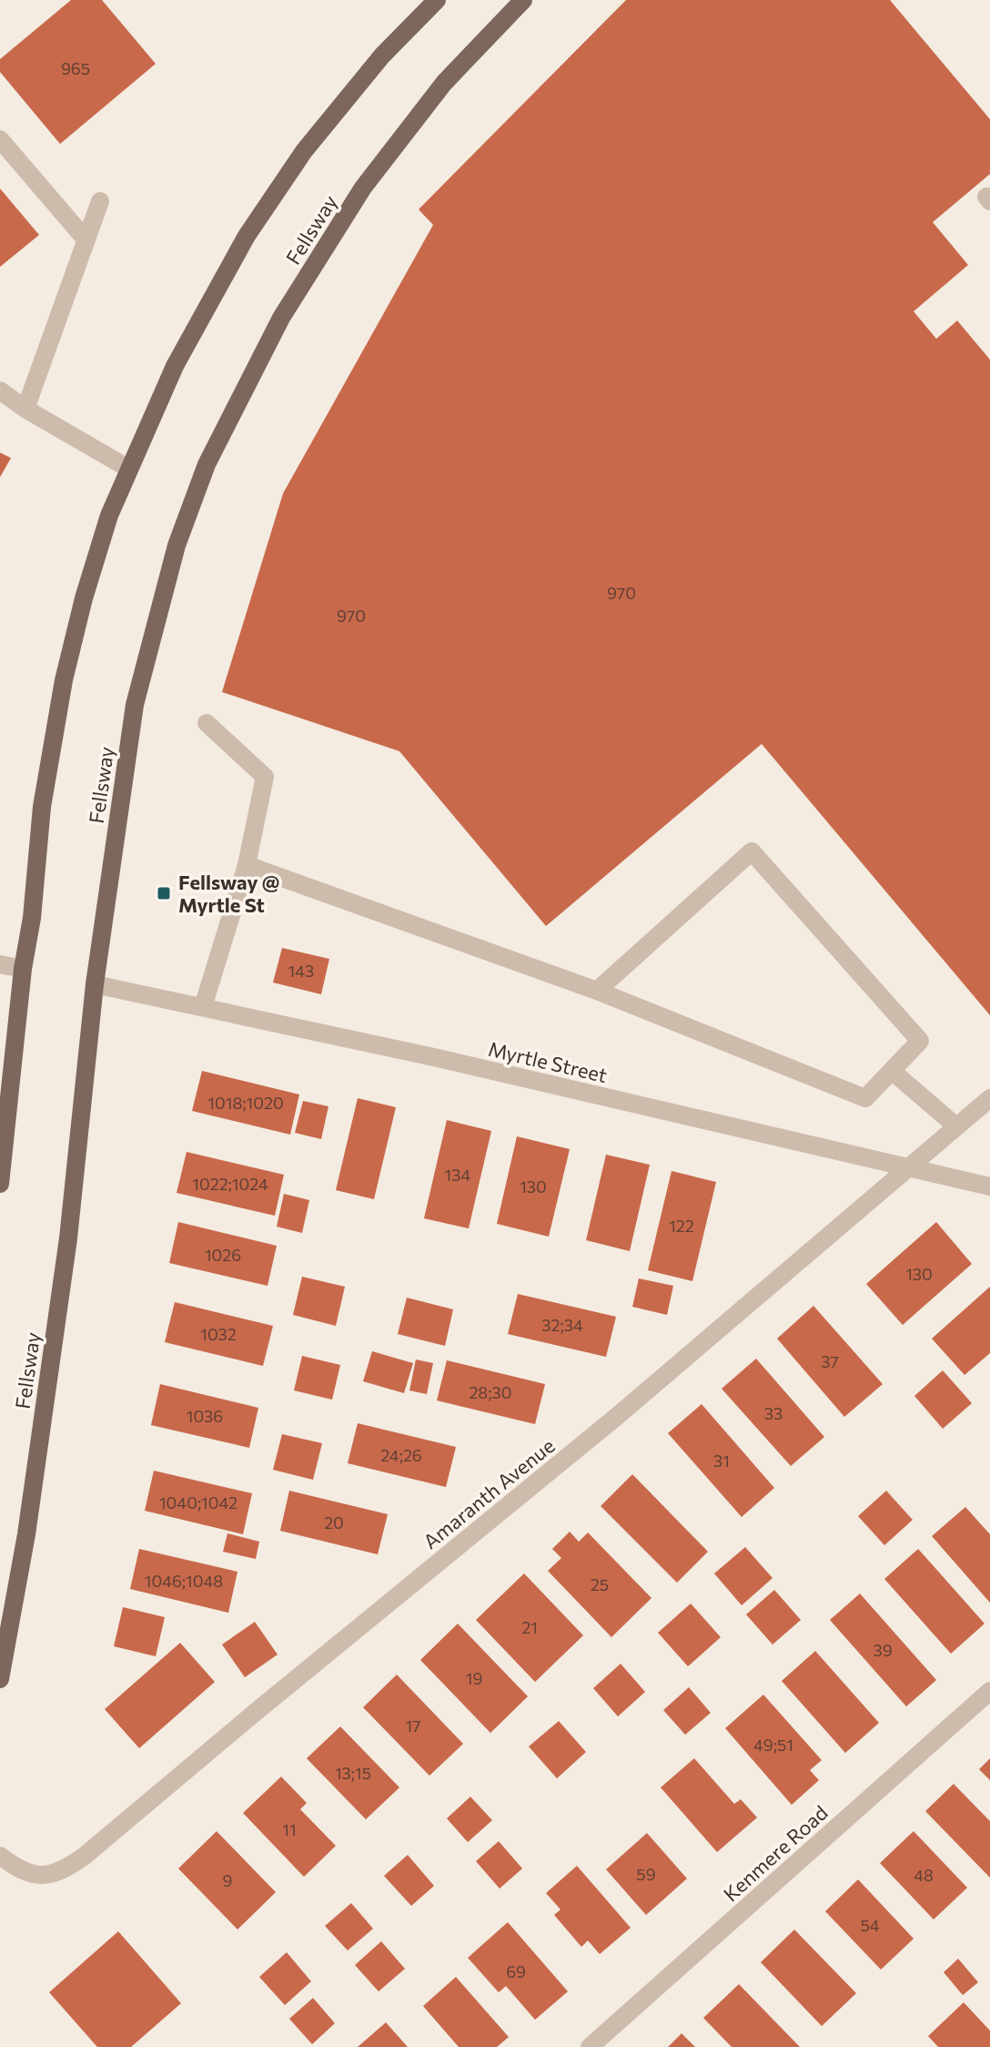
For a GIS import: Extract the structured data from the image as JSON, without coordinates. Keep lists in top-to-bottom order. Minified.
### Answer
{"streets":{"main road":["Fellsway"],"street":["Myrtle Street","Amaranth Avenue","Kenmere Road"]},"crossings":[["Fellsway","Myrtle Street"],["Myrtle Street","Amaranth Avenue"]],"places":{"transit":["Fellsway @ Myrtle St"]},"house_numbers":["965","970","970","143","1018;1020","134","1022;1024","130","122","1026","130","32;34","1032","37","28;30","33","1036","24;26","31","1040;1042","20","1046;1048","25","21","39","19","17","49;51","13;15","11","59","48","9","54","69"]}
